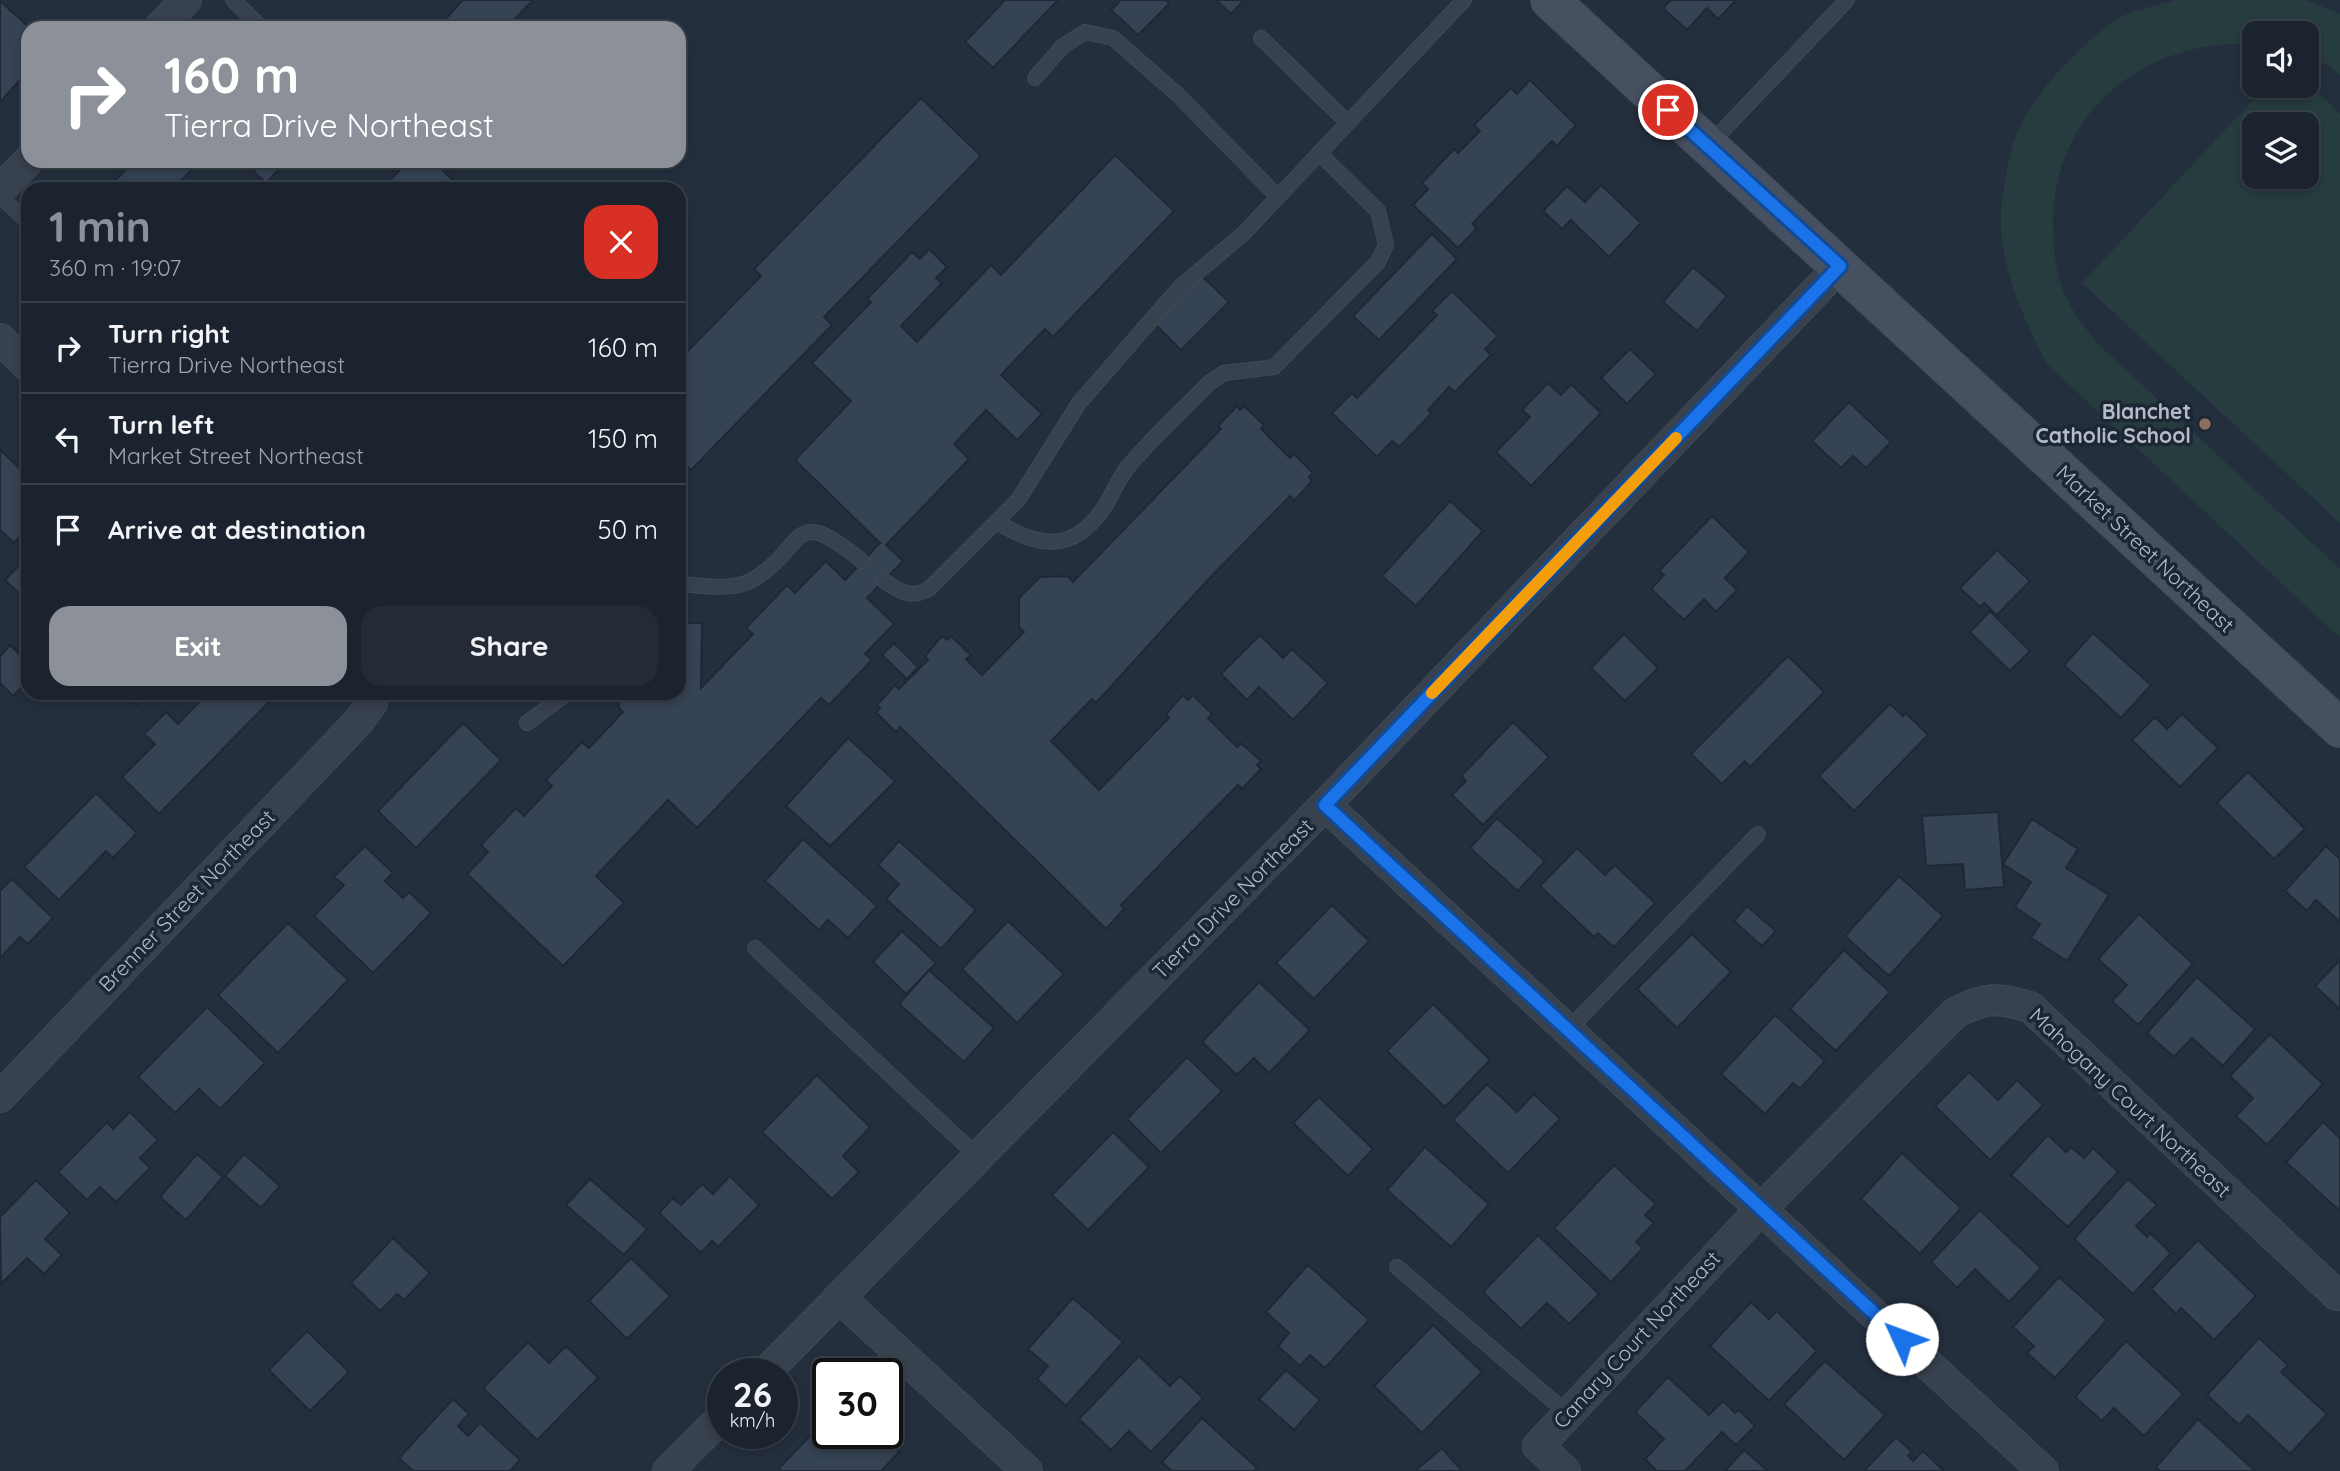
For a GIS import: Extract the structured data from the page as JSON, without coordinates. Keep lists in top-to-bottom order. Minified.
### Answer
{"streets":{"main road":["Market Street Northeast"],"street":["Tierra Drive Northeast","Brenner Street Northeast","Mahogany Court Northeast","Canary Court Northeast"]},"crossings":[["Market Street Northeast","Tierra Drive Northeast"],["Mahogany Court Northeast","Canary Court Northeast"]],"places":["Blanchet Catholic School"],"page":{"turn":["160 m","Tierra Drive Northeast"],"heading":["1 min","360 m · 19:07"],"list":[{"name":"Turn right","note":"Tierra Drive Northeast","value":"160 m"},{"name":"Turn left","note":"Market Street Northeast","value":"150 m"},{"name":"Arrive at destination","value":"50 m"}],"buttons":["Exit","Share"],"speed":"26 km/h","limit":"30"}}
